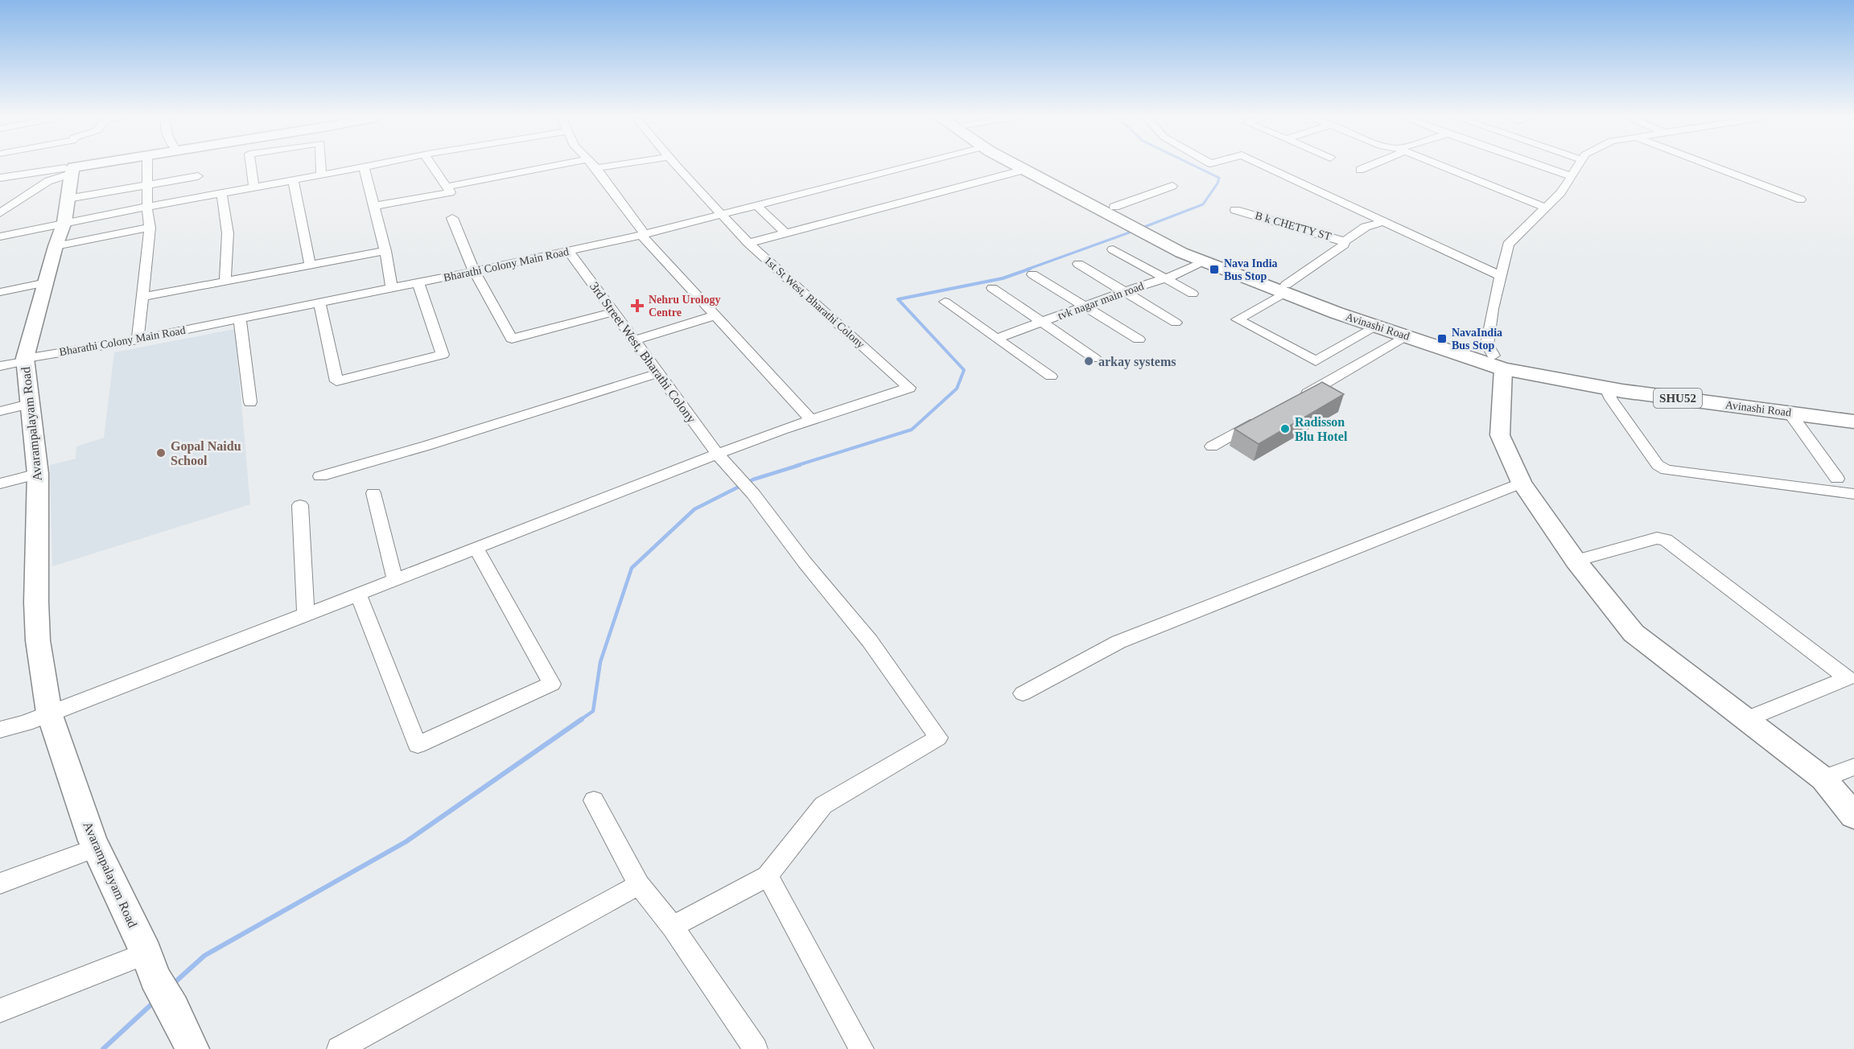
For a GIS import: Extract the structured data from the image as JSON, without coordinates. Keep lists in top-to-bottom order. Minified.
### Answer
{"streets":{"main road":["Avinashi Road","SHU52"],"street":["B k CHETTY ST","Bharathi Colony Main Road","tvk nagar main road","1st St West, Bharathi Colony","3rd Street West, Bharathi Colony","Avarampalayam Road"]},"crossings":[["B k CHETTY ST","Avinashi Road"],["Bharathi Colony Main Road","1st St West, Bharathi Colony"],["Bharathi Colony Main Road","3rd Street West, Bharathi Colony"],["Bharathi Colony Main Road","Avarampalayam Road"],["tvk nagar main road","Avinashi Road"]],"places":{"transit":["Nava India Bus Stop","NavaIndia Bus Stop"],"health":["Nehru Urology Centre"],"other":["arkay systems","Radisson Blu Hotel","Gopal Naidu School"]}}
